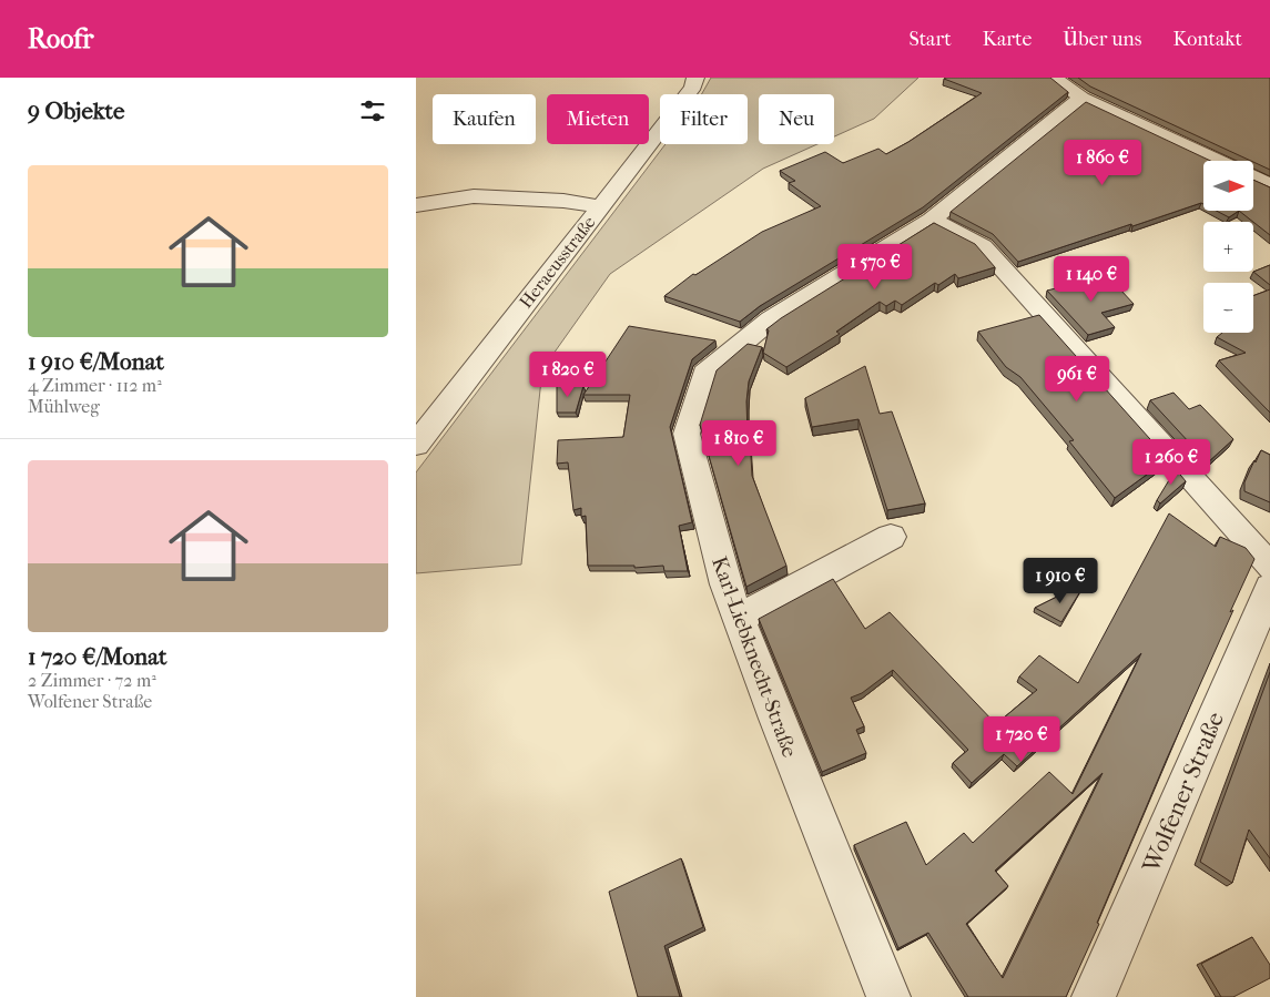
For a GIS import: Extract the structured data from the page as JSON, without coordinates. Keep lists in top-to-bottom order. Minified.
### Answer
{"streets":{"street":["Heraeusstraße","Karl-Liebknecht-Straße","Wolfener Straße"]},"north":"right","page":{"header":"Roofr","nav":["Start","Karte","Über uns","Kontakt"],"heading":"9 Objekte","chip":["Kaufen","Mieten","Filter","Neu"],"price":["1 860 €","1 570 €","1 140 €","1 820 €","961 €","1 810 €","1 260 €","1 910 €","1 720 €"],"list":[{"name":"1 910 €/Monat","note":"4 Zimmer · 112 m² · Mühlweg"},{"name":"1 720 €/Monat","note":"2 Zimmer · 72 m² · Wolfener Straße"}],"map_buttons":["+","−"]}}
